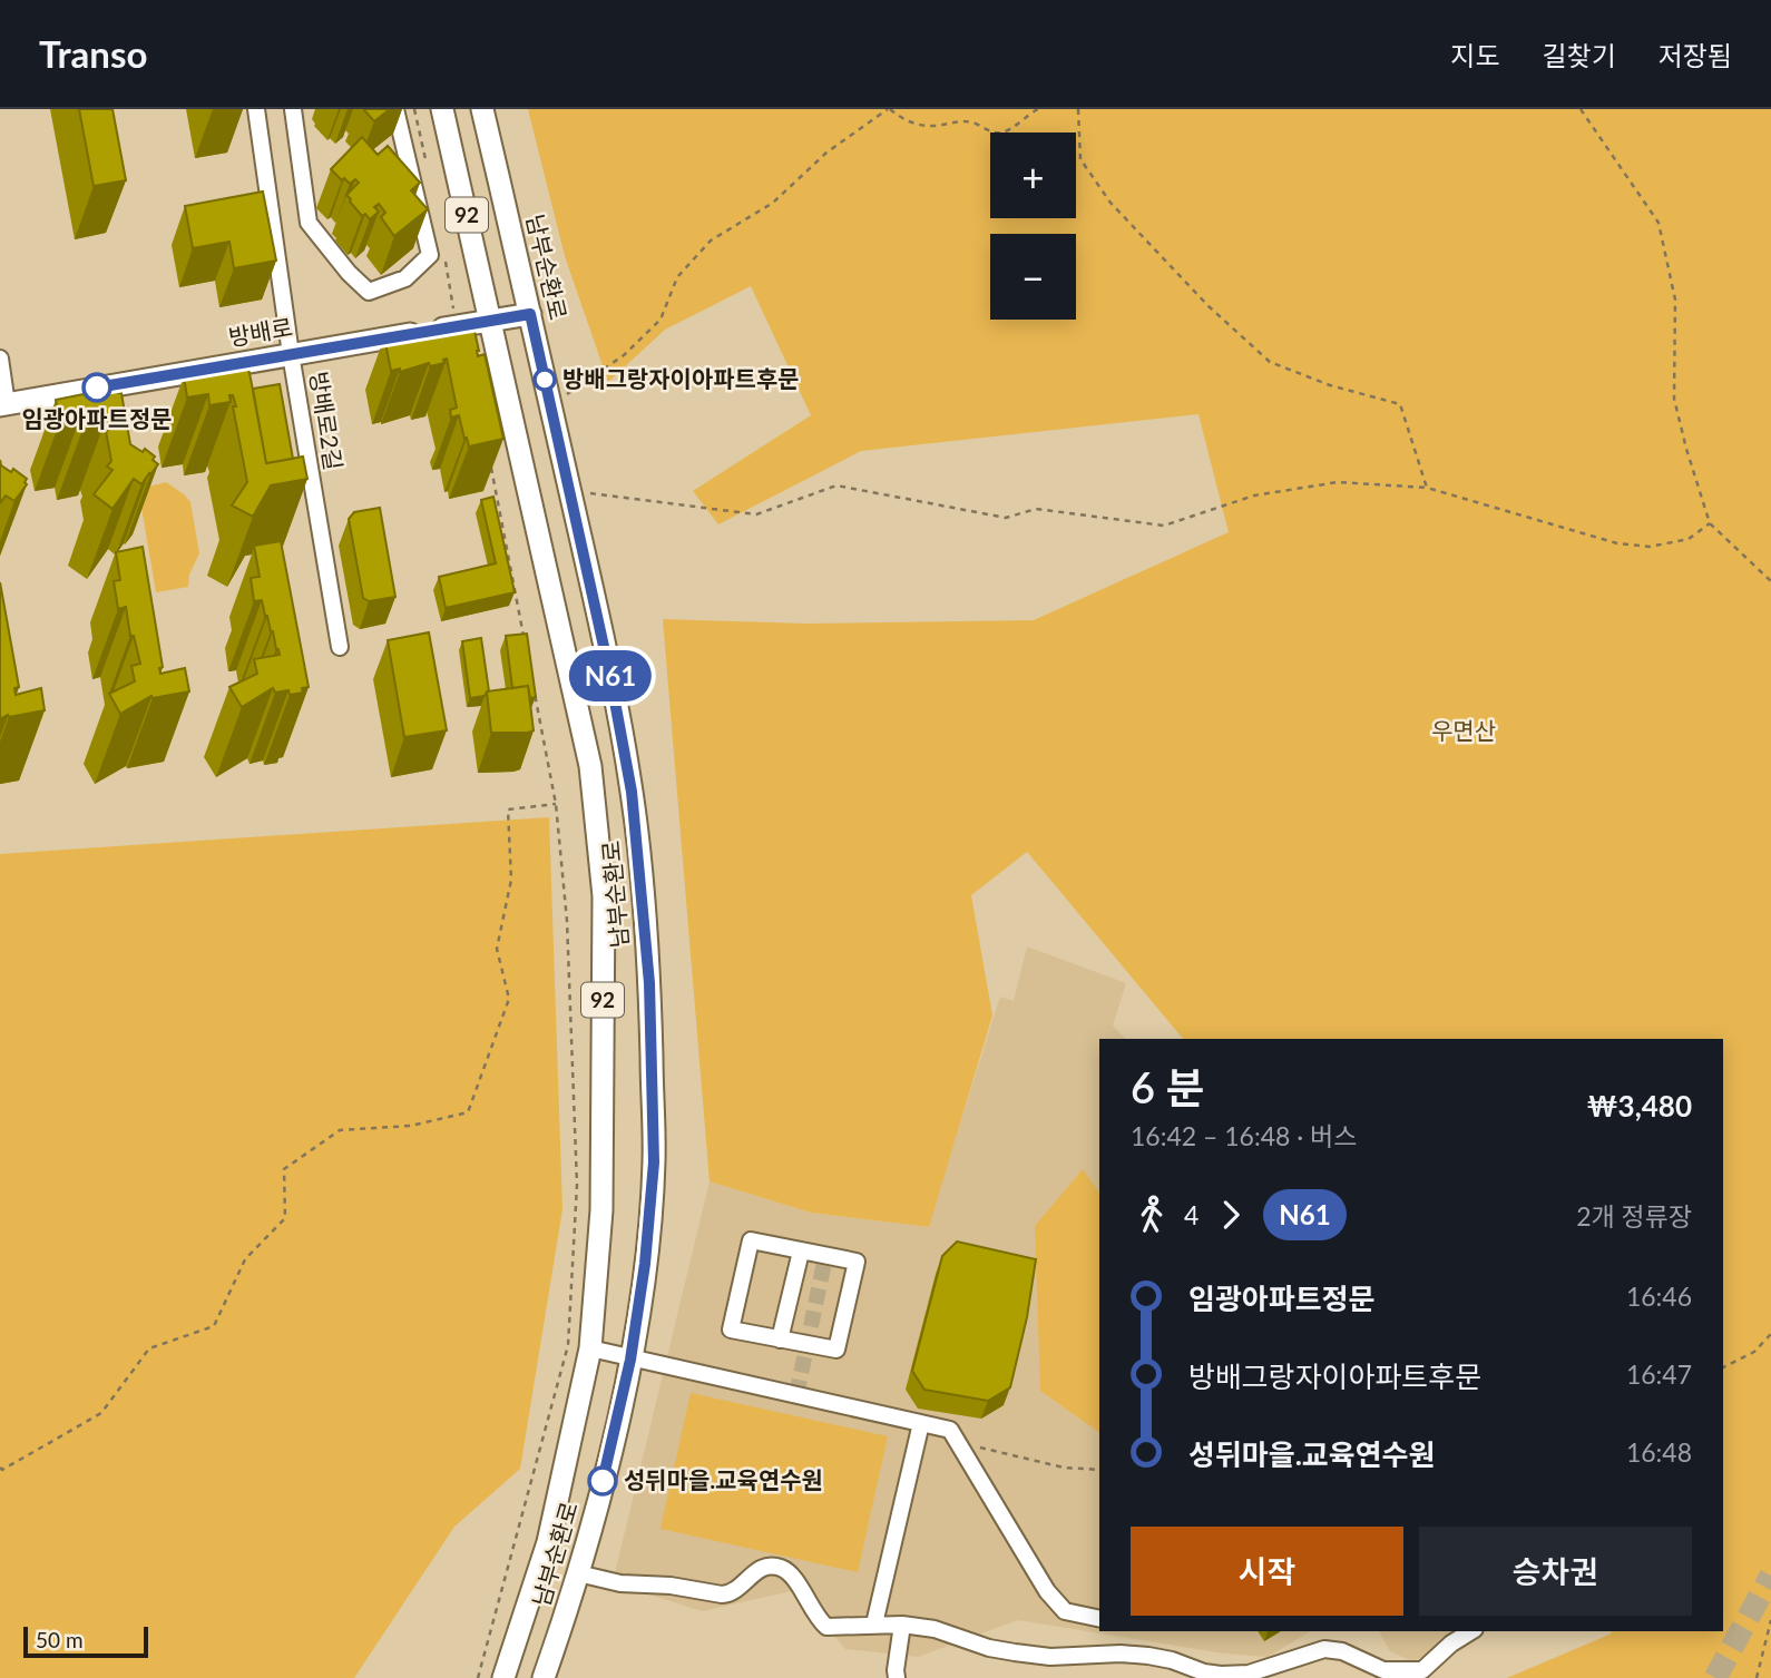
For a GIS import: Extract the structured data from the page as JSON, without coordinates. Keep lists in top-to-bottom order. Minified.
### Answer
{"streets":{"main road":["92","남부순환로","방배로"],"street":["방배로2길"]},"crossings":[["남부순환로","방배로"],["방배로","방배로2길"]],"parks":["우면산"],"places":["방배그랑자이아파트후문","임광아파트정문","성뒤마을.교육연수원"],"lines":["bus line N61"],"scale_bar":"50 m","page":{"header":"Transo","nav":["지도","길찾기","저장됨"],"on_map":"N61","map_buttons":["+","−"],"heading":["6 분","16:42 – 16:48 · 버스","₩3,480"],"legs":["4","N61","2개 정류장"],"list":[{"name":"임광아파트정문","value":"16:46"},{"name":"방배그랑자이아파트후문","value":"16:47"},{"name":"성뒤마을.교육연수원","value":"16:48"}],"buttons":["시작","승차권"],"scale":"50 m"}}
